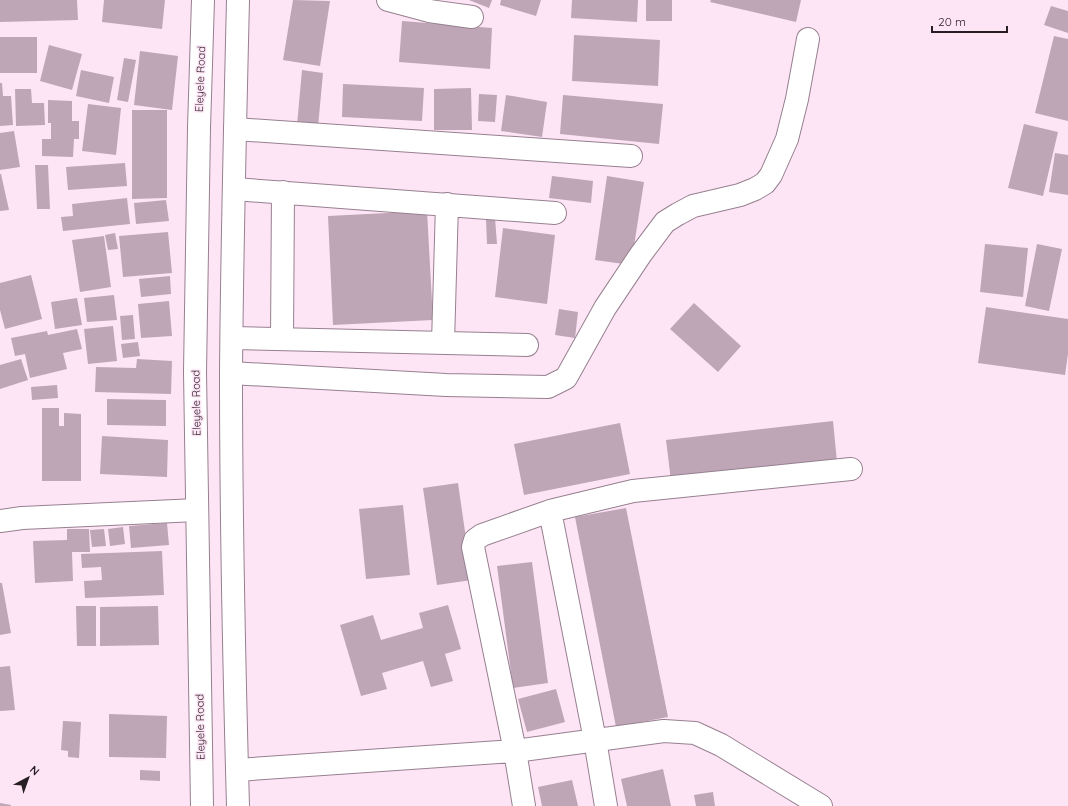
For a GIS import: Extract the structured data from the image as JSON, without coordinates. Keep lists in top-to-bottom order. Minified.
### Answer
{"streets":{"street":["Eleyele Road"]},"scale_bar":"20 m","north":"top right"}
